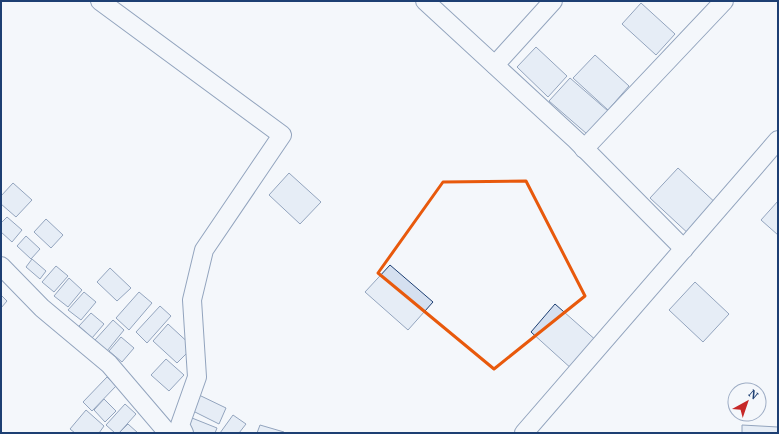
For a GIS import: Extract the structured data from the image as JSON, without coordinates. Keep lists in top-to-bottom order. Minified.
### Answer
{"north":"top right"}
